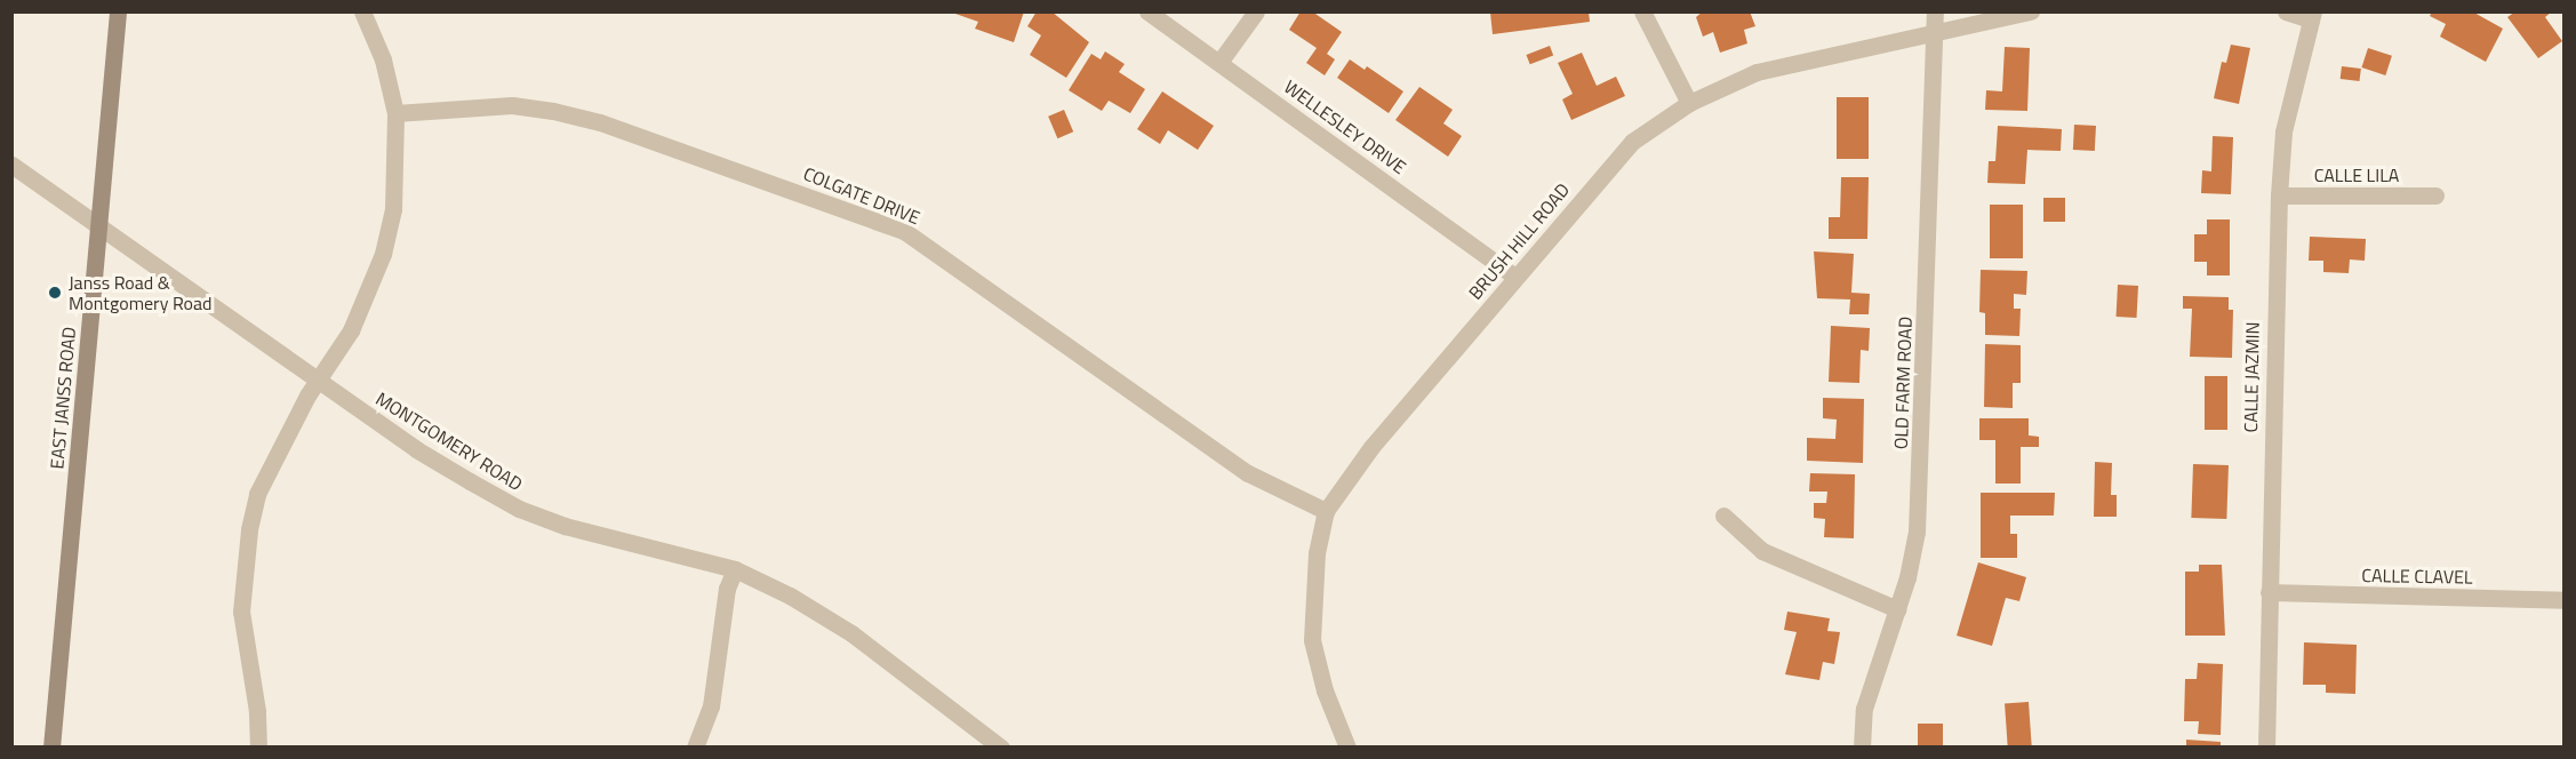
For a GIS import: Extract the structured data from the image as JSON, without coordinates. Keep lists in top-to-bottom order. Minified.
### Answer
{"streets":{"main road":["EAST JANSS ROAD"],"street":["WELLESLEY DRIVE","CALLE LILA","COLGATE DRIVE","BRUSH HILL ROAD","CALLE JAZMIN","OLD FARM ROAD","MONTGOMERY ROAD","CALLE CLAVEL"]},"crossings":[["WELLESLEY DRIVE","BRUSH HILL ROAD"],["CALLE LILA","CALLE JAZMIN"],["COLGATE DRIVE","BRUSH HILL ROAD"],["BRUSH HILL ROAD","OLD FARM ROAD"],["CALLE JAZMIN","CALLE CLAVEL"],["EAST JANSS ROAD","MONTGOMERY ROAD"]],"places":["Janss Road & Montgomery Road"]}
